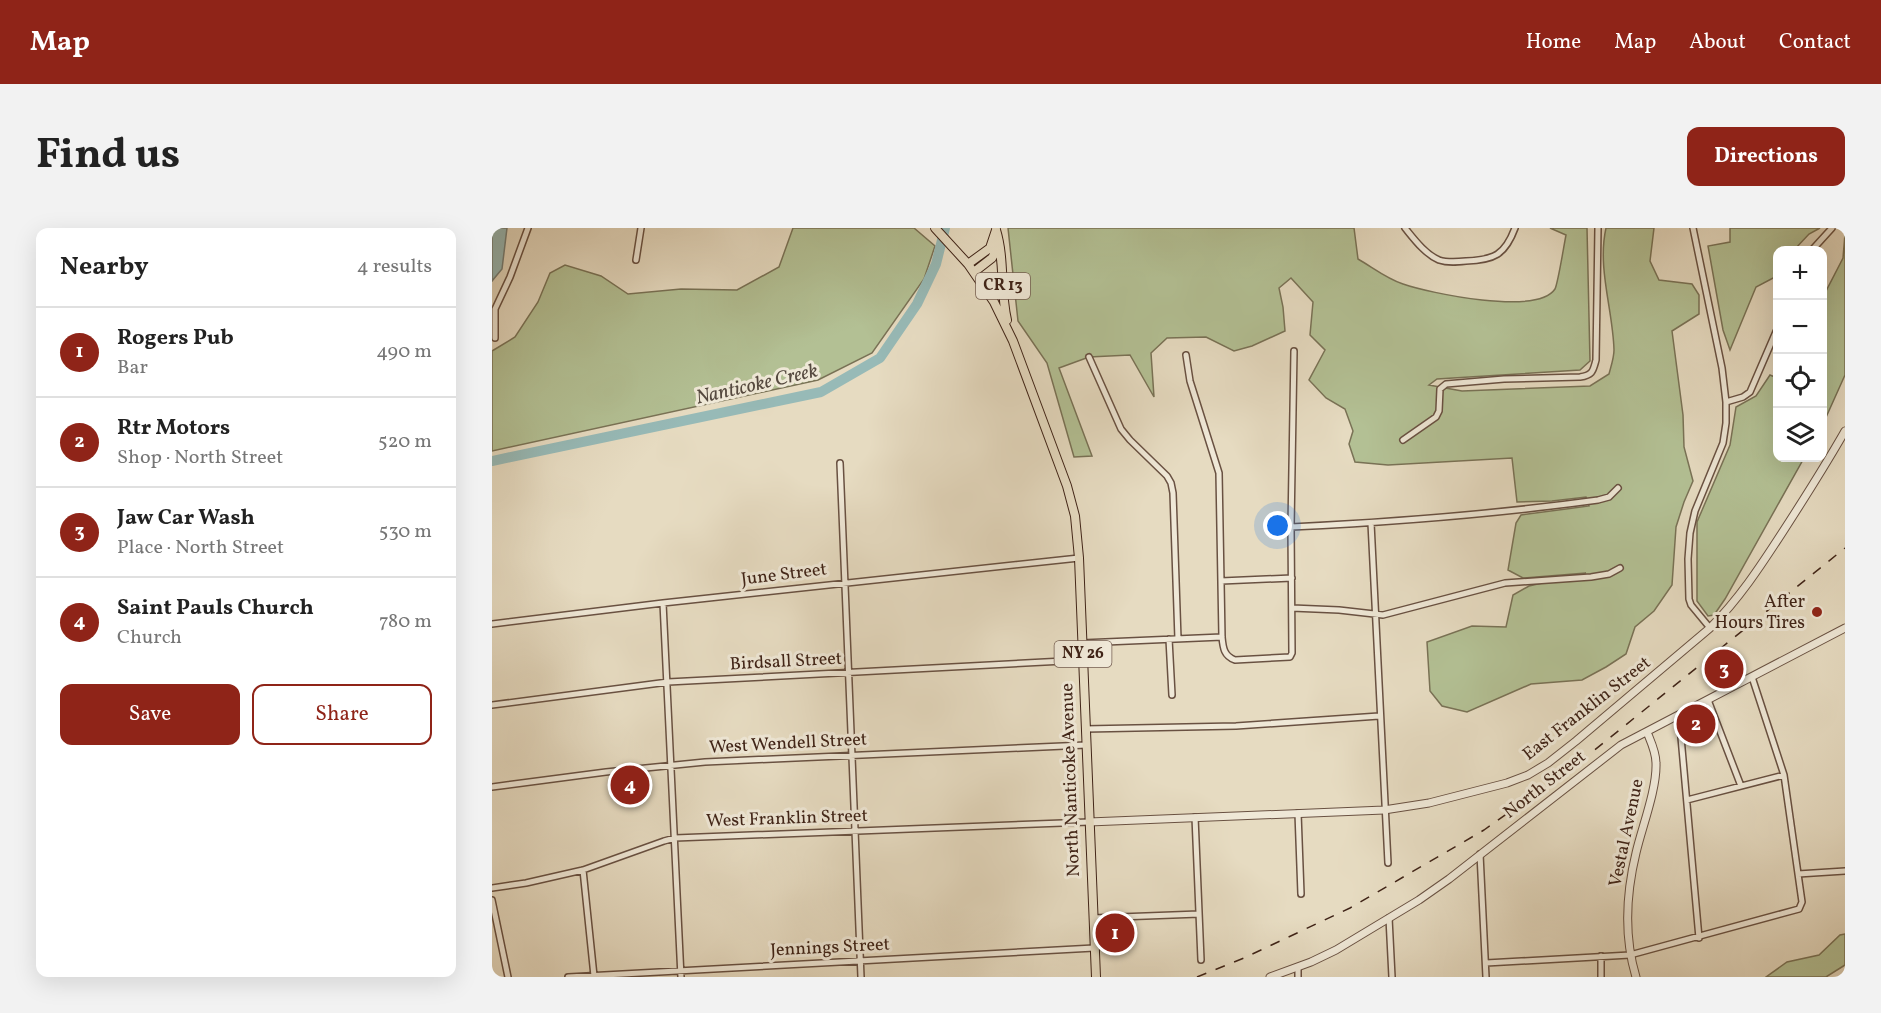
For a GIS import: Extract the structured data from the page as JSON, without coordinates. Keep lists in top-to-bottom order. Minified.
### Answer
{"streets":{"main road":["CR 13","NY 26","North Nanticoke Avenue"],"street":["June Street","Birdsall Street","East Franklin Street","West Wendell Street","North Street","West Franklin Street","Vestal Avenue","Jennings Street"]},"crossings":[["CR 13","NY 26"],["CR 13","North Nanticoke Avenue"],["June Street","North Nanticoke Avenue"],["NY 26","North Nanticoke Avenue"],["Birdsall Street","North Nanticoke Avenue"],["East Franklin Street","North Nanticoke Avenue"],["East Franklin Street","West Franklin Street"],["West Wendell Street","North Nanticoke Avenue"],["North Nanticoke Avenue","West Franklin Street"],["North Nanticoke Avenue","Jennings Street"],["North Street","Vestal Avenue"]],"water":["Nanticoke Creek"],"places":["After Hours Tires"],"page":{"header":"Map","nav":["Home","Map","About","Contact"],"title":"Find us","buttons":["Directions",["Save","Share"]],"heading":["Nearby","4 results"],"map_buttons":["+","−"],"list":[{"mark":"1","name":"Rogers Pub","note":"Bar","value":"490 m"},{"mark":"2","name":"Rtr Motors","note":"Shop · North Street","value":"520 m"},{"mark":"3","name":"Jaw Car Wash","note":"Place · North Street","value":"530 m"},{"mark":"4","name":"Saint Pauls Church","note":"Church","value":"780 m"}],"pins":["3","2","4","1"]}}
